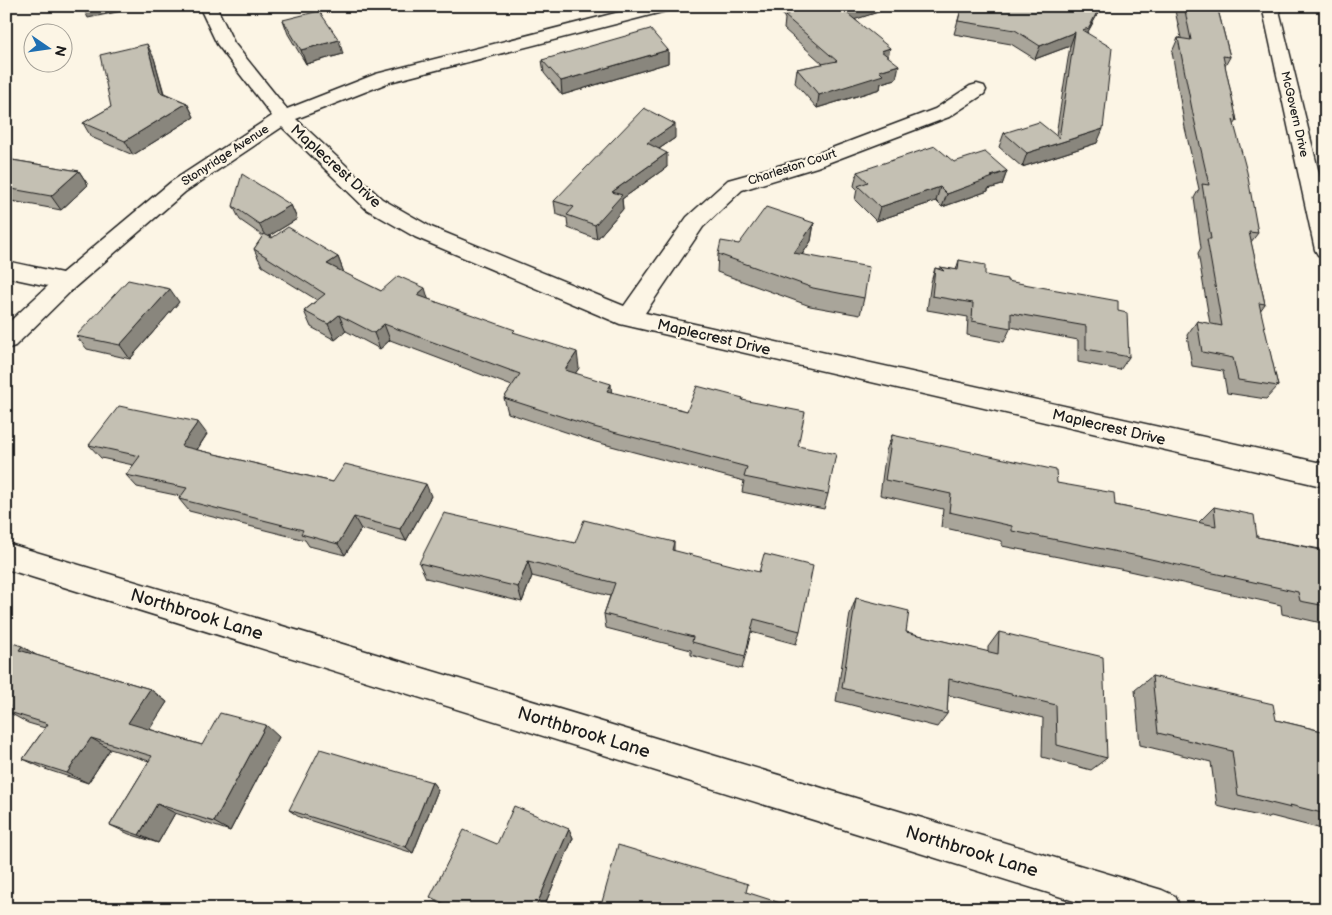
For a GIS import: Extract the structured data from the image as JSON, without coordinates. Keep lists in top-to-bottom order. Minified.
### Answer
{"streets":{"street":["McGovern Drive","Stonyridge Avenue","Maplecrest Drive","Charleston Court","Northbrook Lane"]},"crossings":[["Stonyridge Avenue","Maplecrest Drive"],["Maplecrest Drive","Charleston Court"]],"north":"right"}
